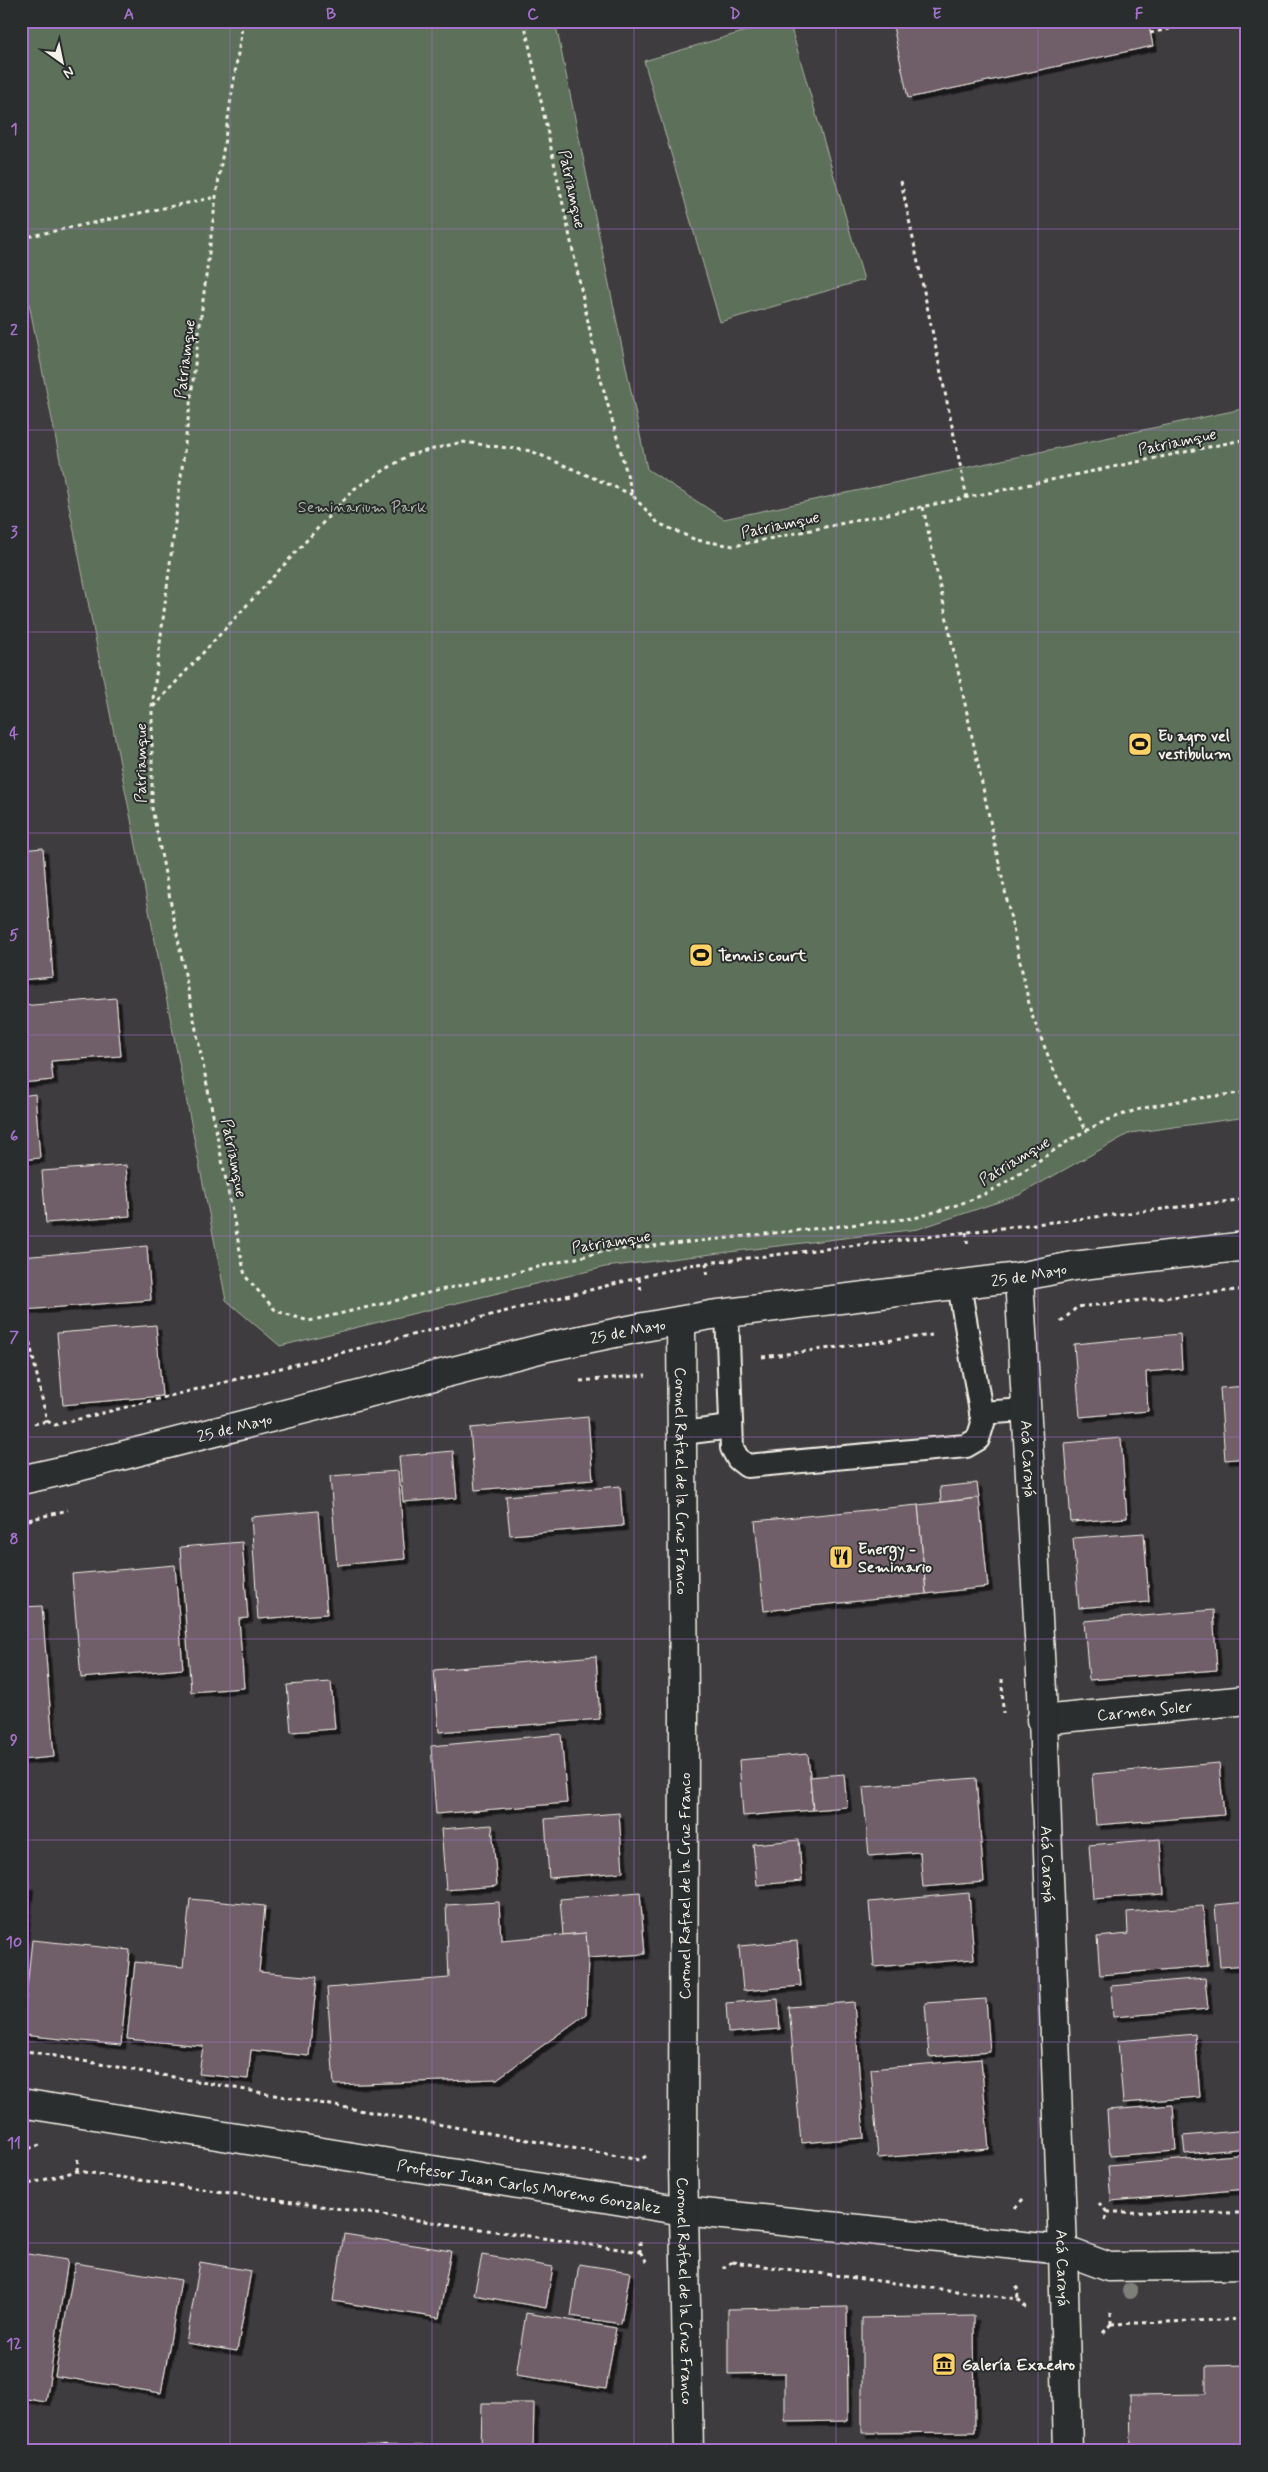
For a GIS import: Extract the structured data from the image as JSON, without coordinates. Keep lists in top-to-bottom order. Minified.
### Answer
{"streets":{"street":["25 de Mayo","Acá Carayá","Coronel Rafael de la Cruz Franco","Carmen Soler","Profesor Juan Carlos Moreno Gonzalez"],"path":["Patriamque"]},"crossings":[["25 de Mayo","Acá Carayá"],["25 de Mayo","Coronel Rafael de la Cruz Franco"],["Acá Carayá","Carmen Soler"],["Acá Carayá","Profesor Juan Carlos Moreno Gonzalez"],["Coronel Rafael de la Cruz Franco","Profesor Juan Carlos Moreno Gonzalez"]],"parks":["Seminarium Park"],"places":{"sports":["Eu agro vel vestibulum","Tennis court"],"restaurant":["Energy - Seminario"],"museum":["Galería Exaedro"]},"north":"bottom right","grid":{"columns":["A","B","C","D","E","F"],"rows":["1","2","3","4","5","6","7","8","9","10","11","12"]}}
